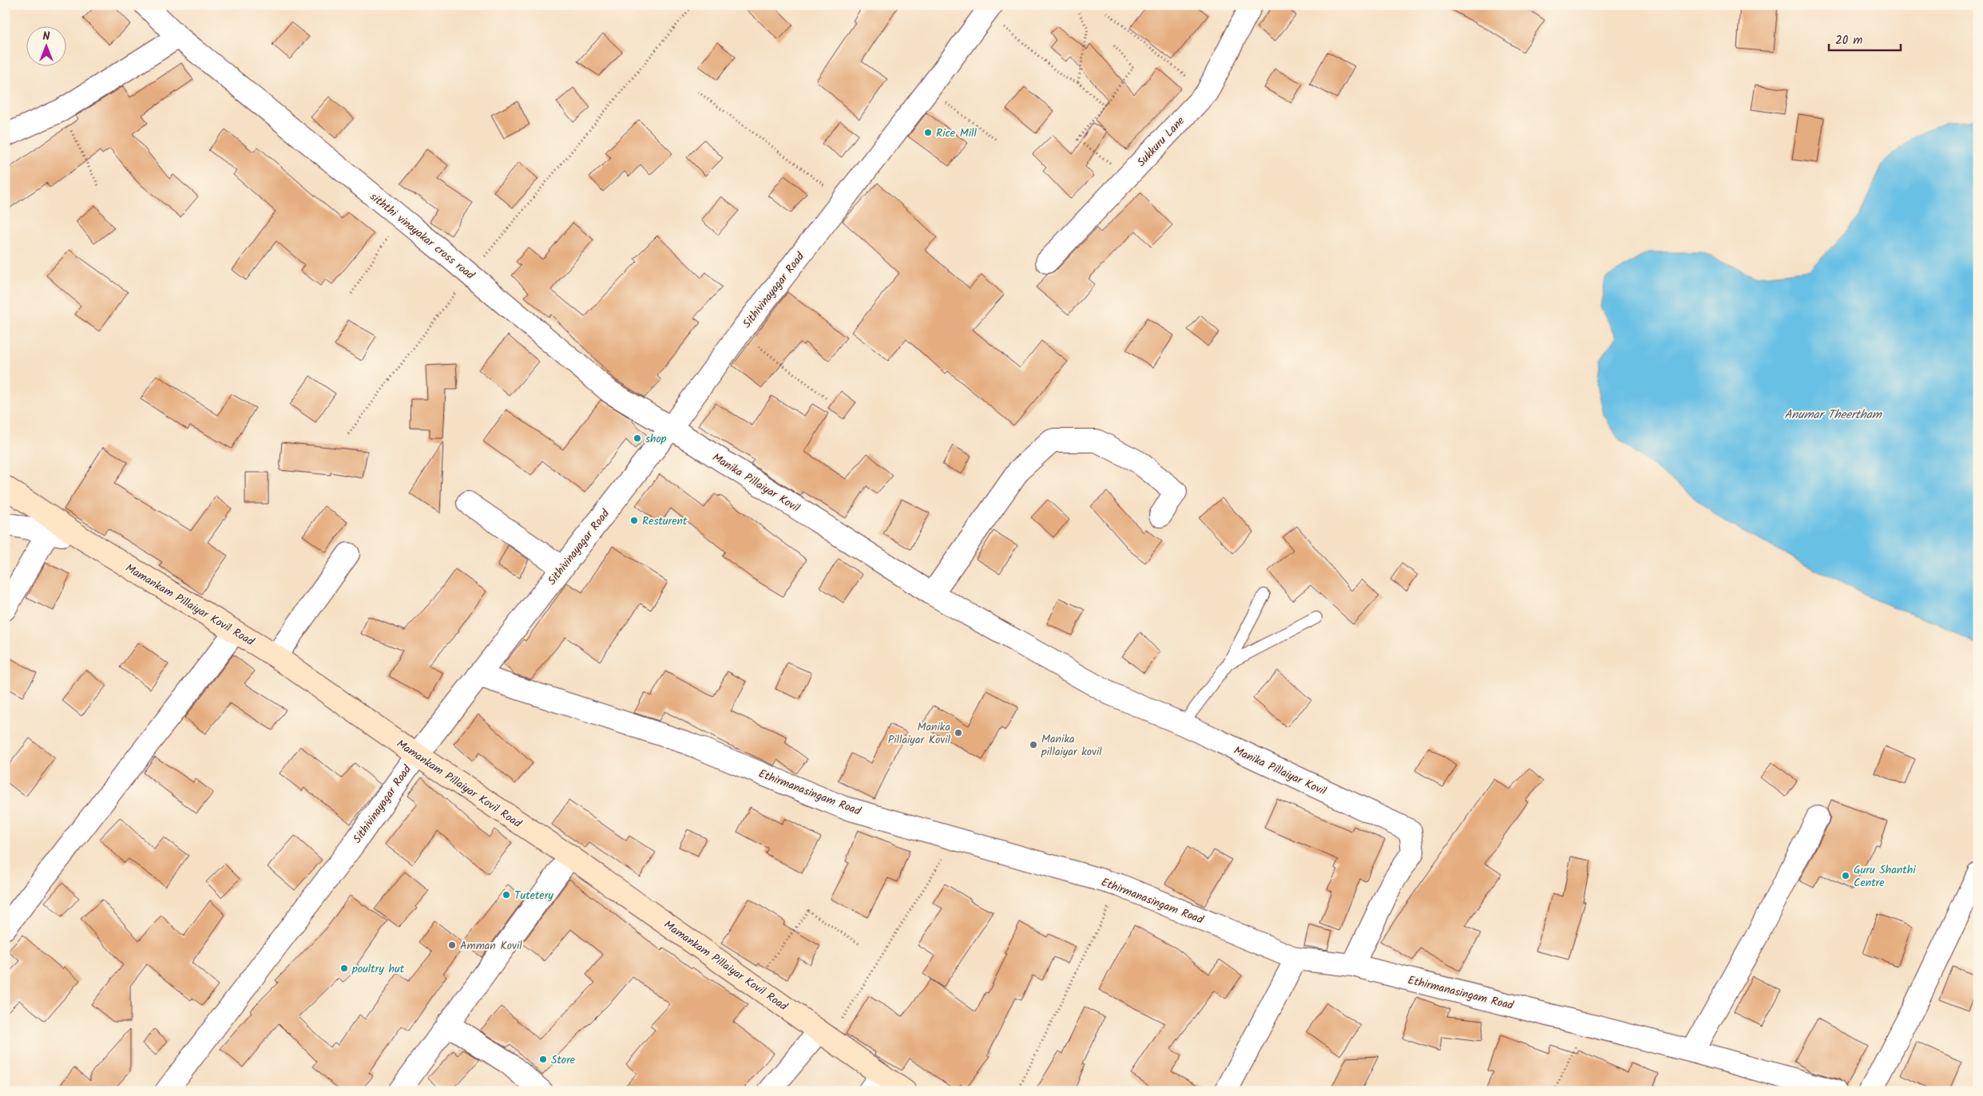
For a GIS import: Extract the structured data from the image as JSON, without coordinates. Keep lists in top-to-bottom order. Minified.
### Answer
{"streets":{"main road":["Mamankam Pillaiyar Kovil Road"],"street":["Sukkuru Lane","siththi vinayakar cross road","Sithivinayagar Road","Manika Pillaiyar Kovil","Ethirmanasingam Road"]},"crossings":[["siththi vinayakar cross road","Sithivinayagar Road"],["siththi vinayakar cross road","Manika Pillaiyar Kovil"],["Sithivinayagar Road","Manika Pillaiyar Kovil"],["Sithivinayagar Road","Mamankam Pillaiyar Kovil Road"],["Sithivinayagar Road","Ethirmanasingam Road"],["Manika Pillaiyar Kovil","Ethirmanasingam Road"]],"water":["Anumar Theertham"],"places":["Rice Mill","shop","Resturent","Manika Pillaiyar Kovil","Manika pillaiyar kovil","Guru Shanthi Centre","Tutetery","Amman Kovil","poultry hut","Store"],"scale_bar":"20 m","north":"top"}
